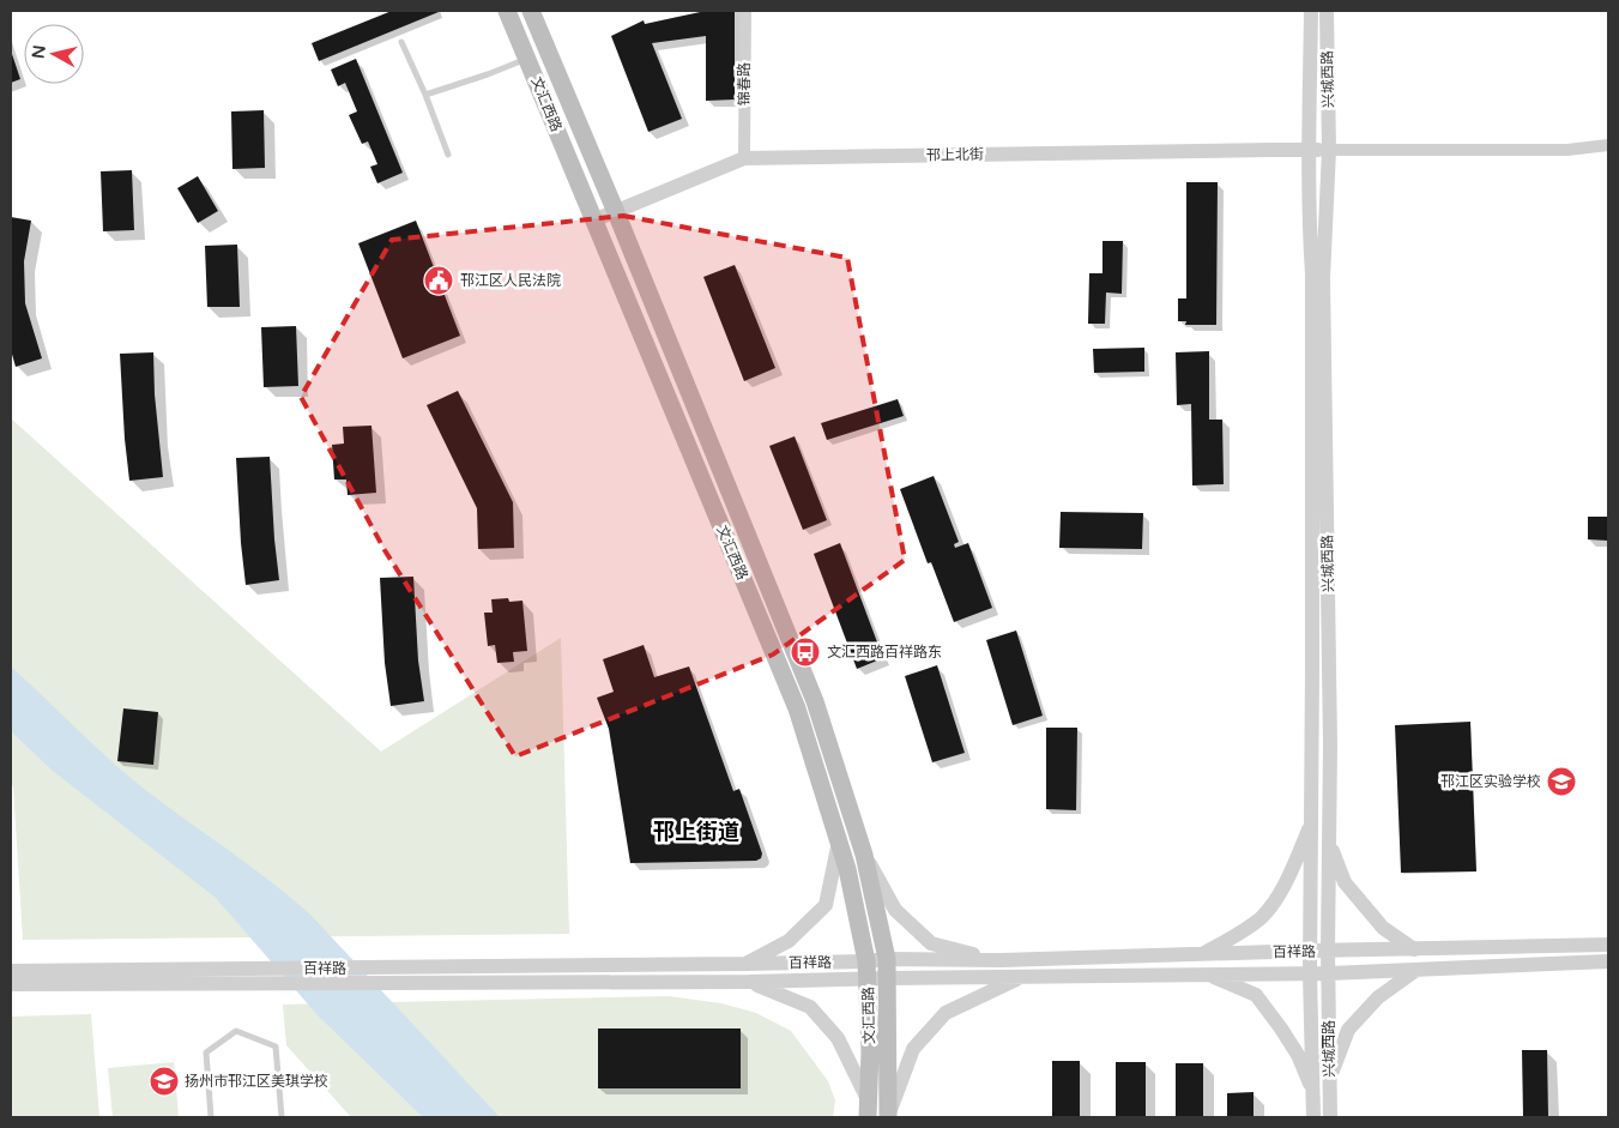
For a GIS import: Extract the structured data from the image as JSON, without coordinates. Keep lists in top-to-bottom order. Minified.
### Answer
{"streets":{"main road":["文汇西路"],"street":["兴城西路","锦春路","邗上北街","百祥路"]},"crossings":[["兴城西路","邗上北街"],["兴城西路","百祥路"],["锦春路","邗上北街"],["文汇西路","邗上北街"],["文汇西路","百祥路"]],"districts":["邗上街道"],"places":{"public building":["邗江区人民法院"],"bus stop":["文汇西路百祥路东"],"school or university":["邗江区实验学校","扬州市邗江区美琪学校"]},"north":"left"}
